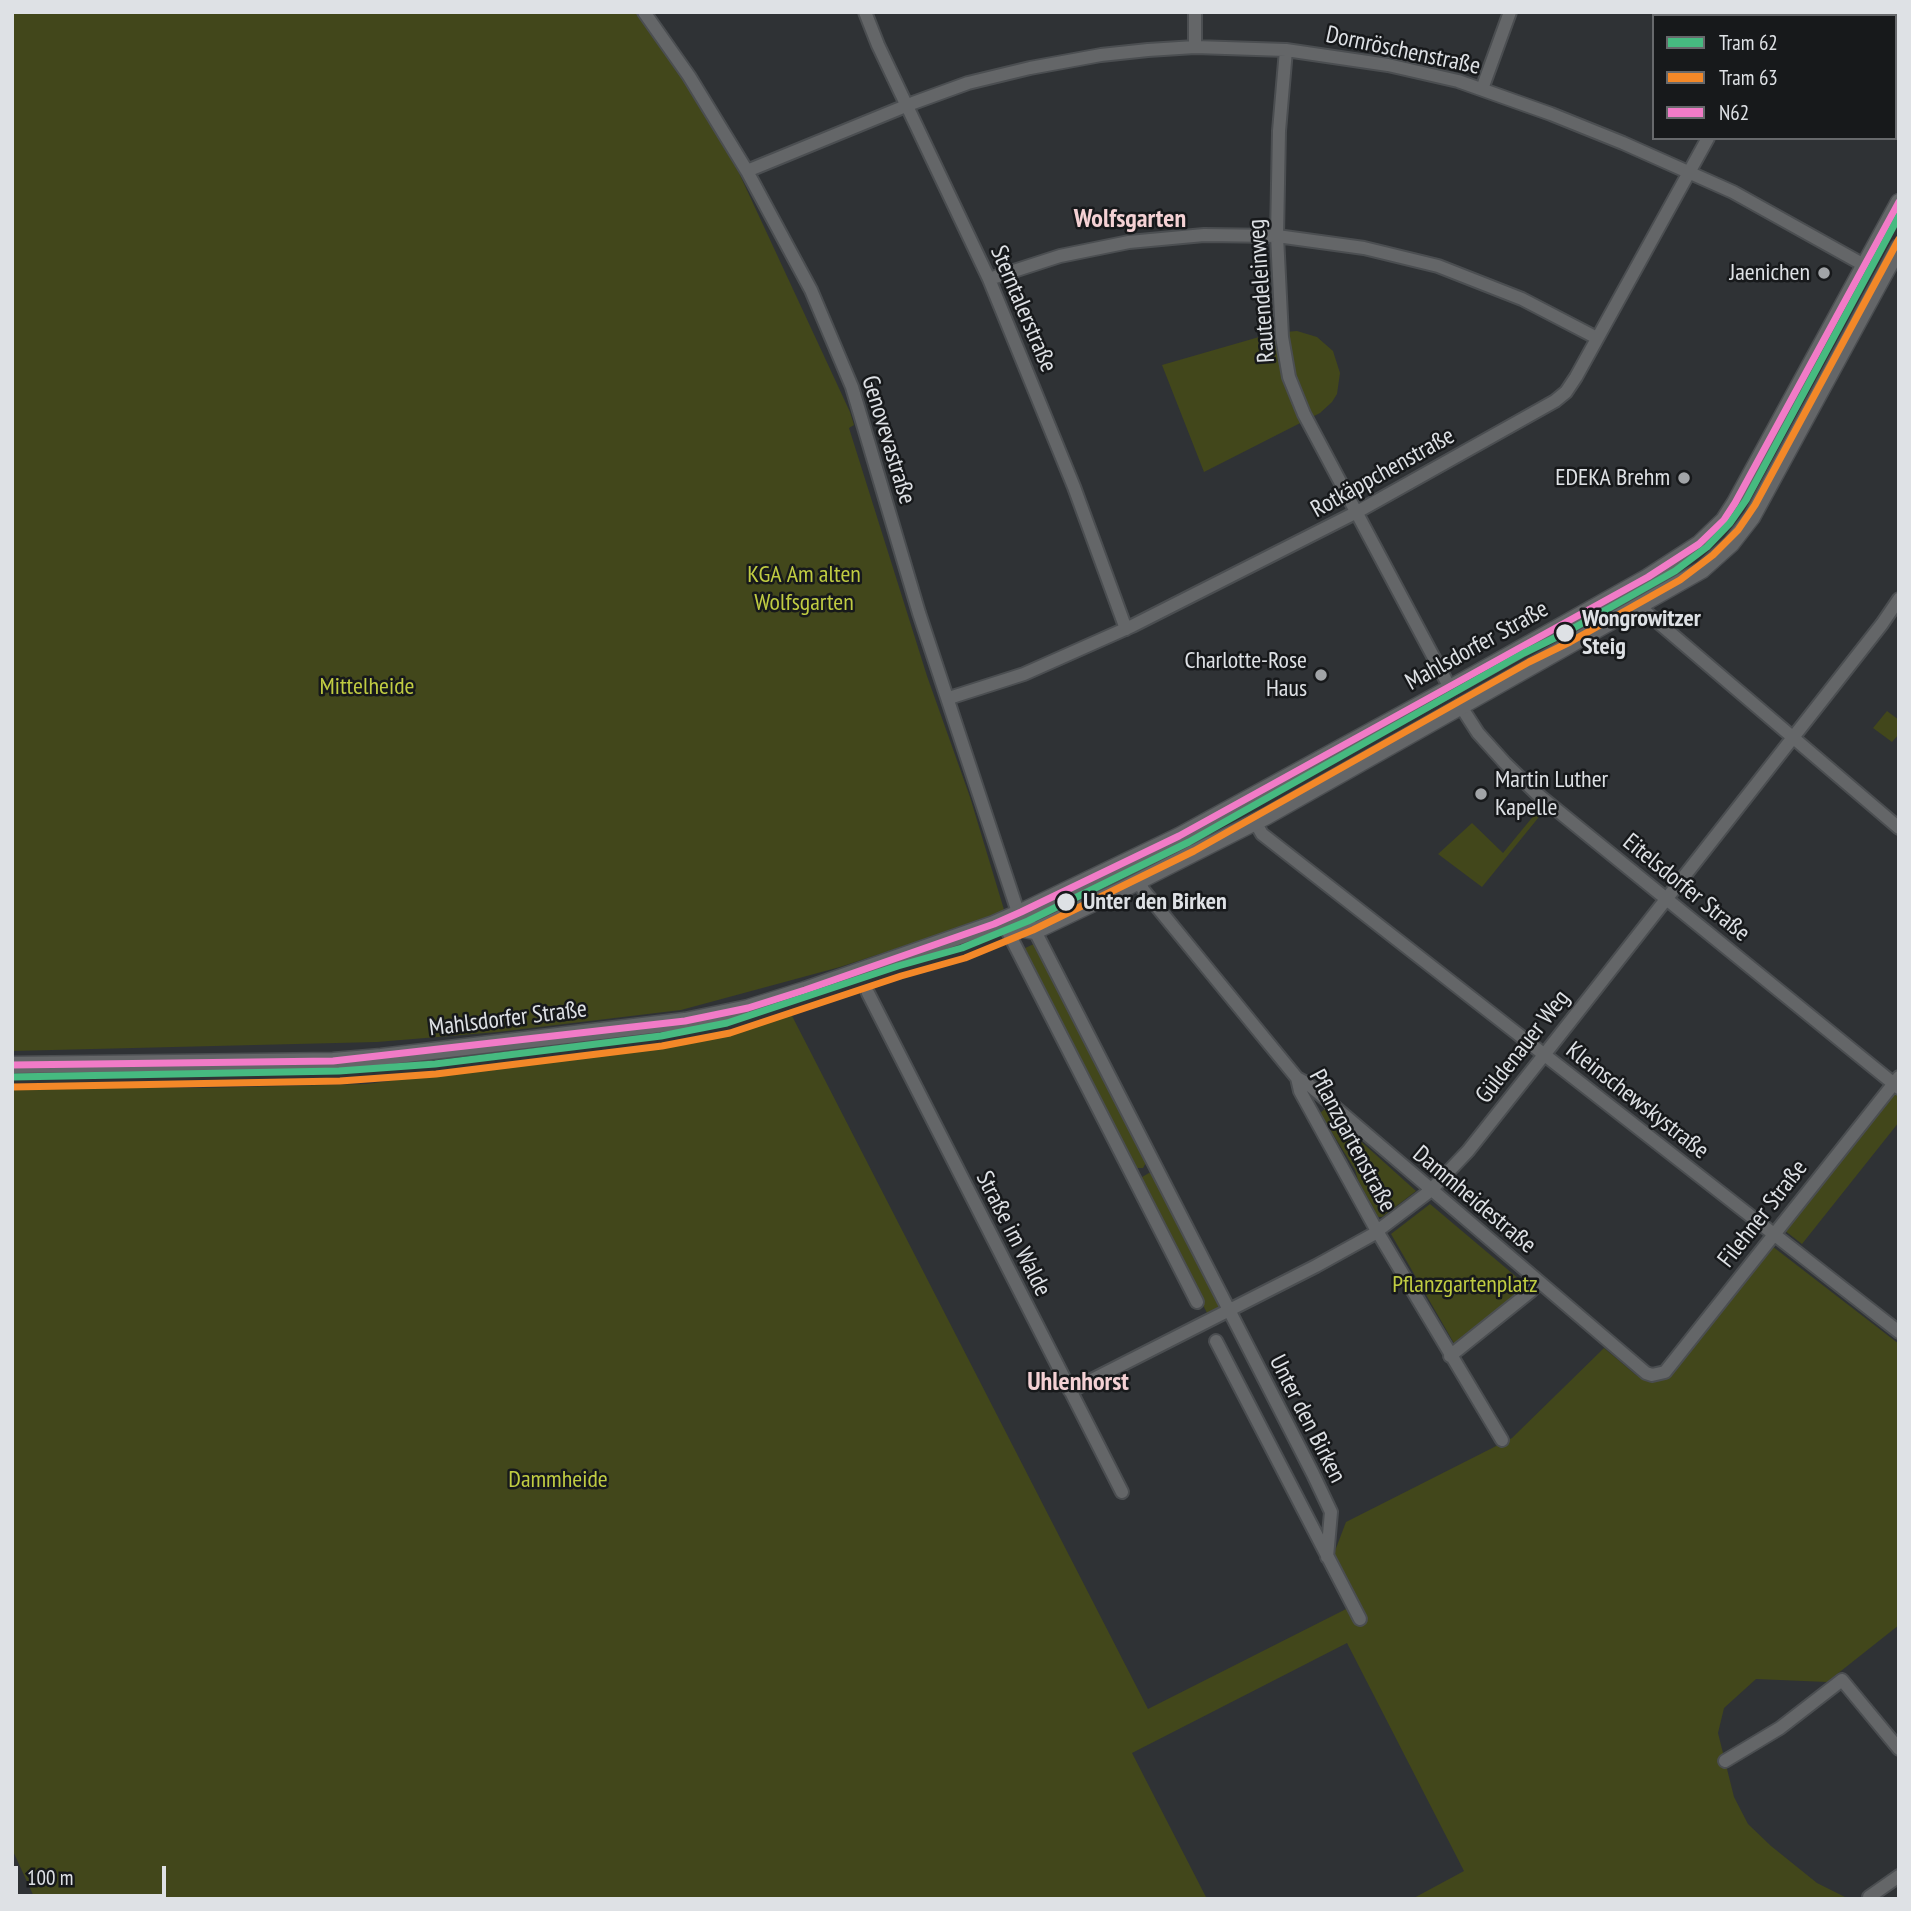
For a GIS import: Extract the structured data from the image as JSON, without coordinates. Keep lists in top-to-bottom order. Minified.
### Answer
{"streets":{"main road":["Mahlsdorfer Straße"],"street":["Dornröschenstraße","Rautendeleinweg","Sterntalerstraße","Genovevastraße","Rotkäppchenstraße","Eitelsdorfer Straße","Güldenauer Weg","Kleinschewskystraße","Pflanzgartenstraße","Dammheidestraße","Filehner Straße","Straße im Walde","Unter den Birken"]},"crossings":[["Dornröschenstraße","Rautendeleinweg"],["Dornröschenstraße","Sterntalerstraße"],["Dornröschenstraße","Genovevastraße"],["Dornröschenstraße","Rotkäppchenstraße"],["Dornröschenstraße","Mahlsdorfer Straße"],["Rautendeleinweg","Rotkäppchenstraße"],["Rautendeleinweg","Mahlsdorfer Straße"],["Sterntalerstraße","Rotkäppchenstraße"],["Genovevastraße","Rotkäppchenstraße"],["Genovevastraße","Mahlsdorfer Straße"],["Genovevastraße","Unter den Birken"],["Mahlsdorfer Straße","Eitelsdorfer Straße"],["Mahlsdorfer Straße","Kleinschewskystraße"],["Mahlsdorfer Straße","Pflanzgartenstraße"],["Mahlsdorfer Straße","Unter den Birken"],["Eitelsdorfer Straße","Güldenauer Weg"],["Eitelsdorfer Straße","Filehner Straße"],["Güldenauer Weg","Kleinschewskystraße"],["Güldenauer Weg","Pflanzgartenstraße"],["Güldenauer Weg","Dammheidestraße"],["Güldenauer Weg","Straße im Walde"],["Güldenauer Weg","Unter den Birken"],["Kleinschewskystraße","Filehner Straße"],["Pflanzgartenstraße","Dammheidestraße"],["Dammheidestraße","Filehner Straße"]],"districts":["Wolfsgarten","Uhlenhorst"],"parks":["KGA Am alten Wolfsgarten","Mittelheide","Pflanzgartenplatz","Dammheide"],"places":["Jaenichen","EDEKA Brehm","Wongrowitzer Steig","Charlotte-Rose Haus","Martin Luther Kapelle","Unter den Birken"],"lines":["transit line N62","tram line 62","tram line 63"],"legend":["Tram 62","Tram 63","N62"],"scale_bar":"100 m"}
